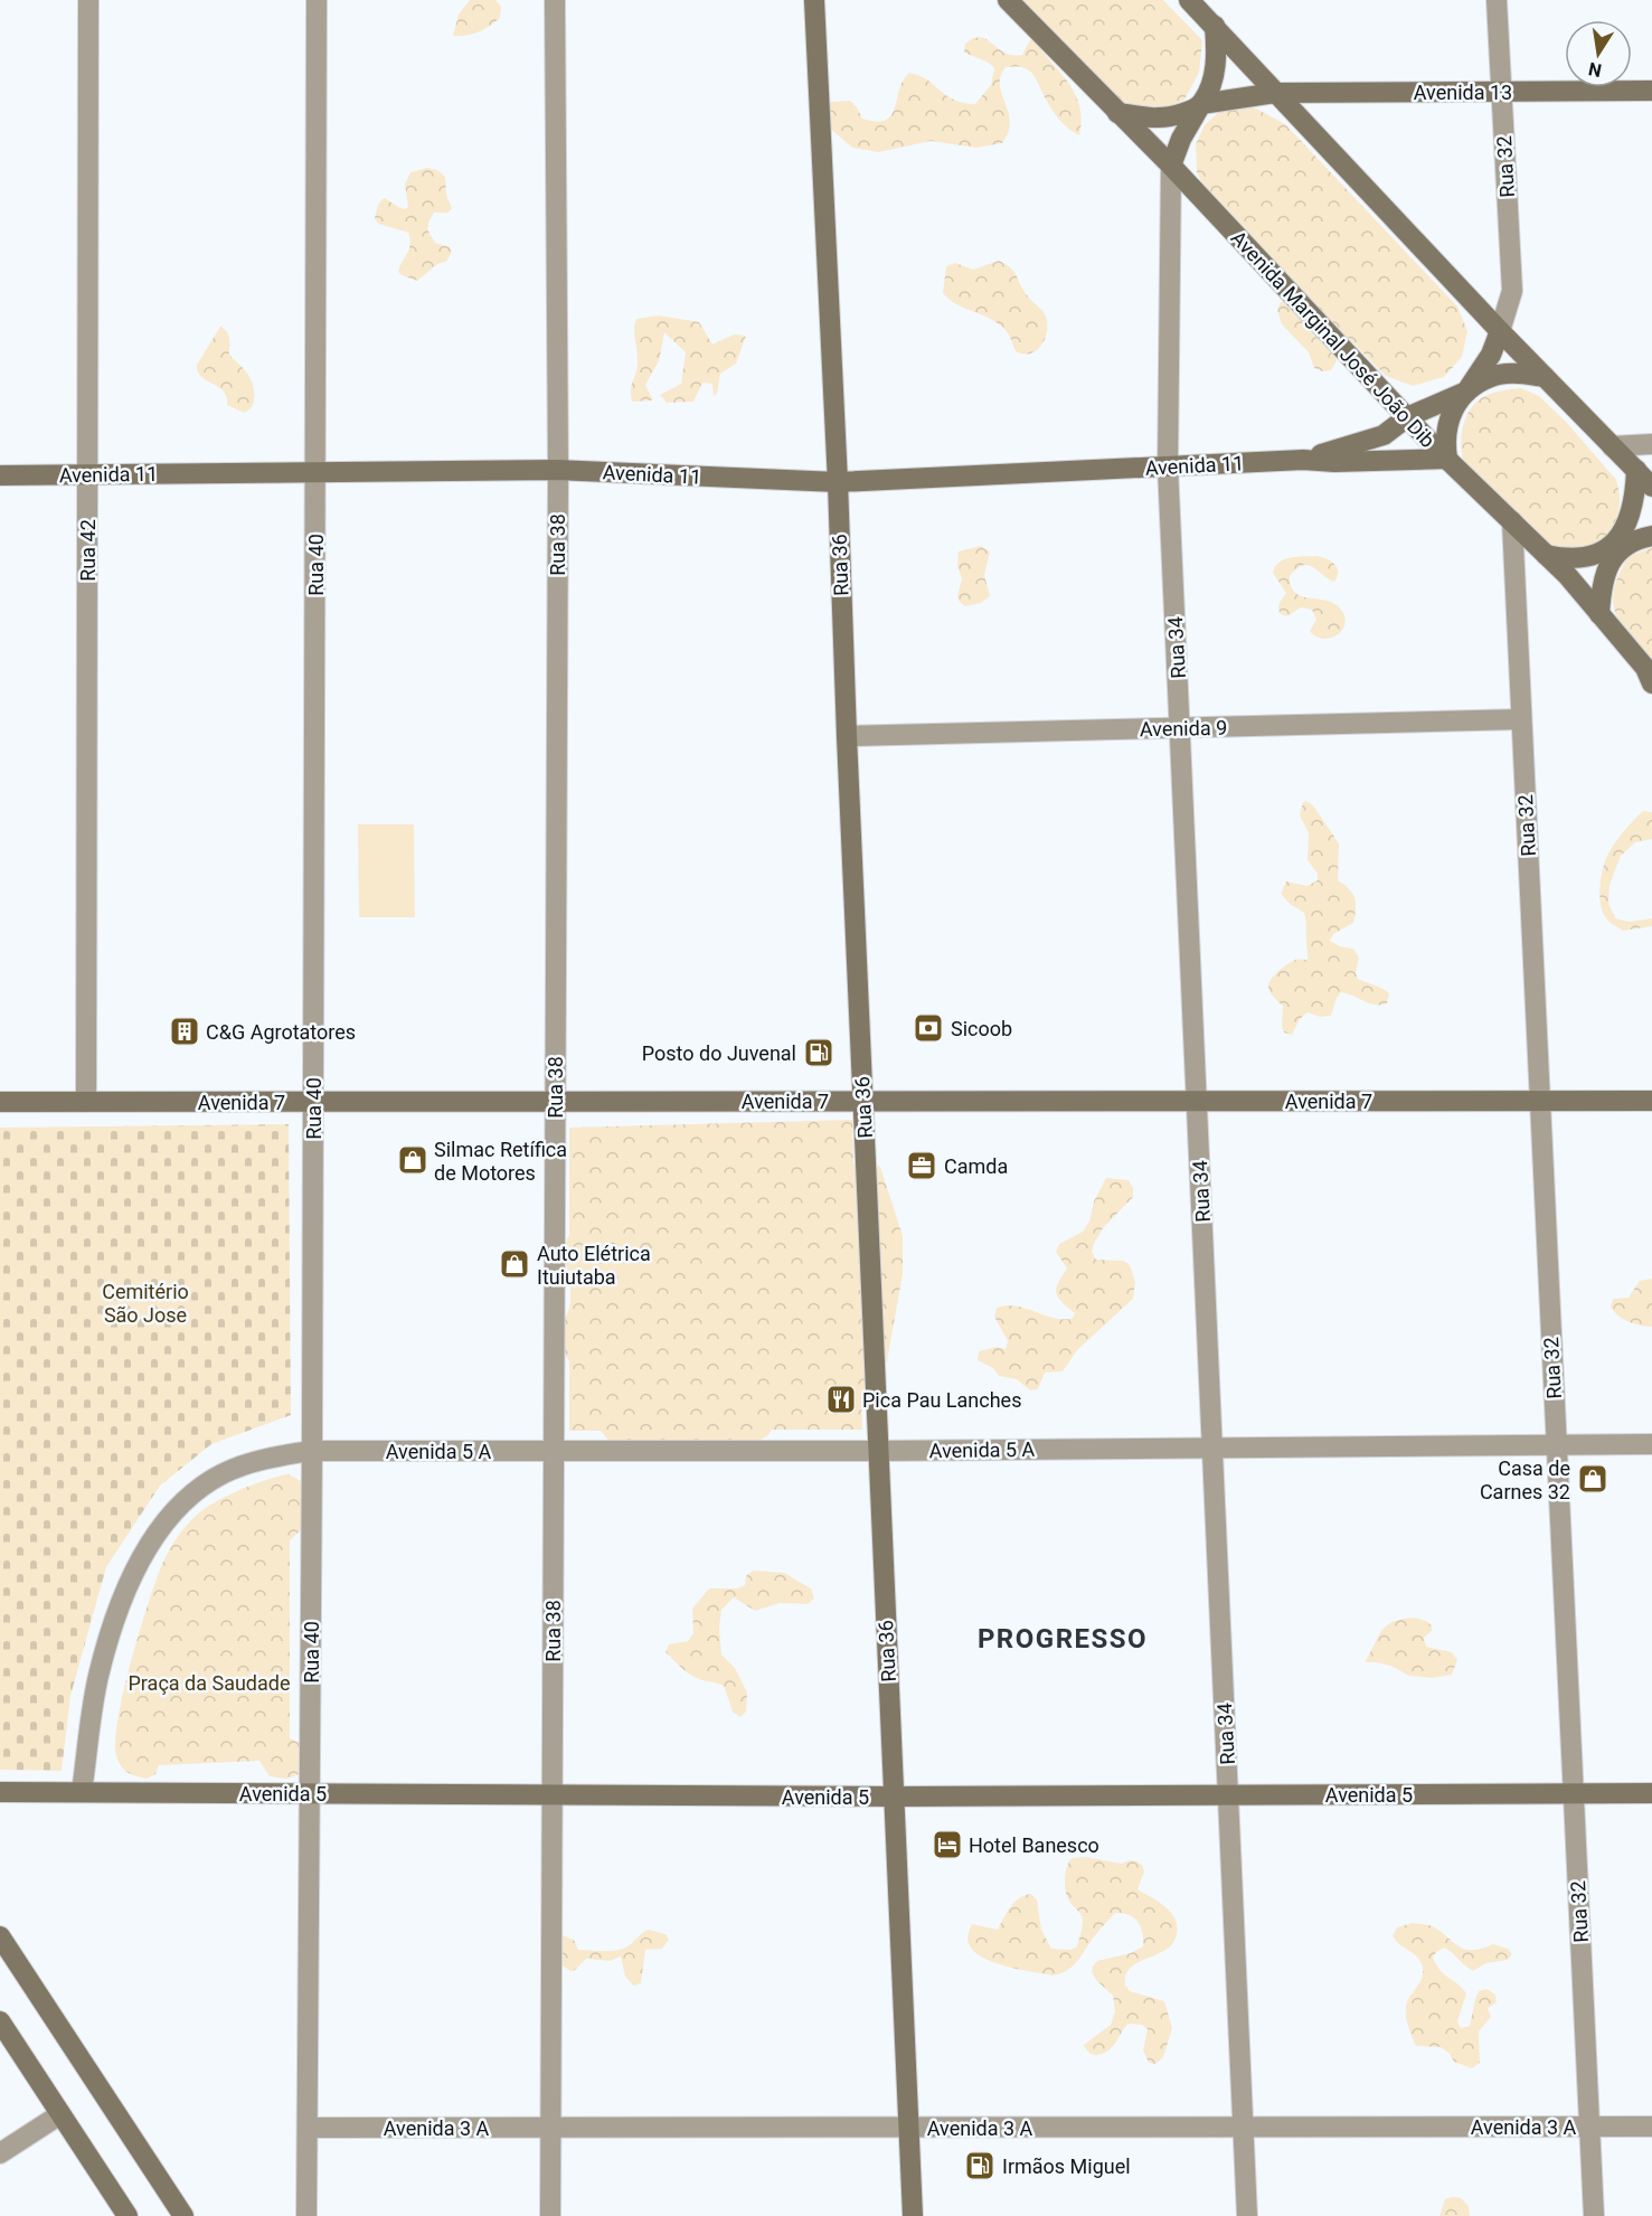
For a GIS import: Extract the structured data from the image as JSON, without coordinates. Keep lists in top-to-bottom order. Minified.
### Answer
{"streets":{"street":["Avenida 13","Rua 32","Avenida Marginal José João Dib","Avenida 11","Rua 38","Rua 42","Rua 40","Rua 36","Rua 34","Avenida 9","Avenida 7","Avenida 5 A","Avenida 5","Avenida 3 A"]},"crossings":[["Avenida 13","Rua 32"],["Avenida 13","Avenida Marginal José João Dib"],["Rua 32","Avenida Marginal José João Dib"],["Rua 32","Avenida 11"],["Rua 32","Avenida 9"],["Rua 32","Avenida 7"],["Rua 32","Avenida 5 A"],["Rua 32","Avenida 5"],["Rua 32","Avenida 3 A"],["Avenida Marginal José João Dib","Avenida 11"],["Avenida Marginal José João Dib","Rua 34"],["Avenida 11","Rua 38"],["Avenida 11","Rua 42"],["Avenida 11","Rua 40"],["Avenida 11","Rua 36"],["Avenida 11","Rua 34"],["Rua 38","Avenida 7"],["Rua 38","Avenida 5 A"],["Rua 38","Avenida 5"],["Rua 38","Avenida 3 A"],["Rua 42","Avenida 7"],["Rua 40","Avenida 7"],["Rua 40","Avenida 5 A"],["Rua 40","Avenida 5"],["Rua 40","Avenida 3 A"],["Rua 36","Avenida 9"],["Rua 36","Avenida 7"],["Rua 36","Avenida 5 A"],["Rua 36","Avenida 5"],["Rua 36","Avenida 3 A"],["Rua 34","Avenida 9"],["Rua 34","Avenida 7"],["Rua 34","Avenida 5 A"],["Rua 34","Avenida 5"],["Rua 34","Avenida 3 A"]],"districts":["PROGRESSO"],"parks":["Cemitério São Jose","Praça da Saudade"],"places":{"bank":["Sicoob"],"building":["C&G Agrotatores"],"fuel station":["Posto do Juvenal","Irmãos Miguel"],"shop":["Silmac Retífica de Motores","Auto Elétrica Ituiutaba","Casa de Carnes 32"],"office":["Camda"],"restaurant":["Pica Pau Lanches"],"hotel":["Hotel Banesco"]},"north":"bottom"}
